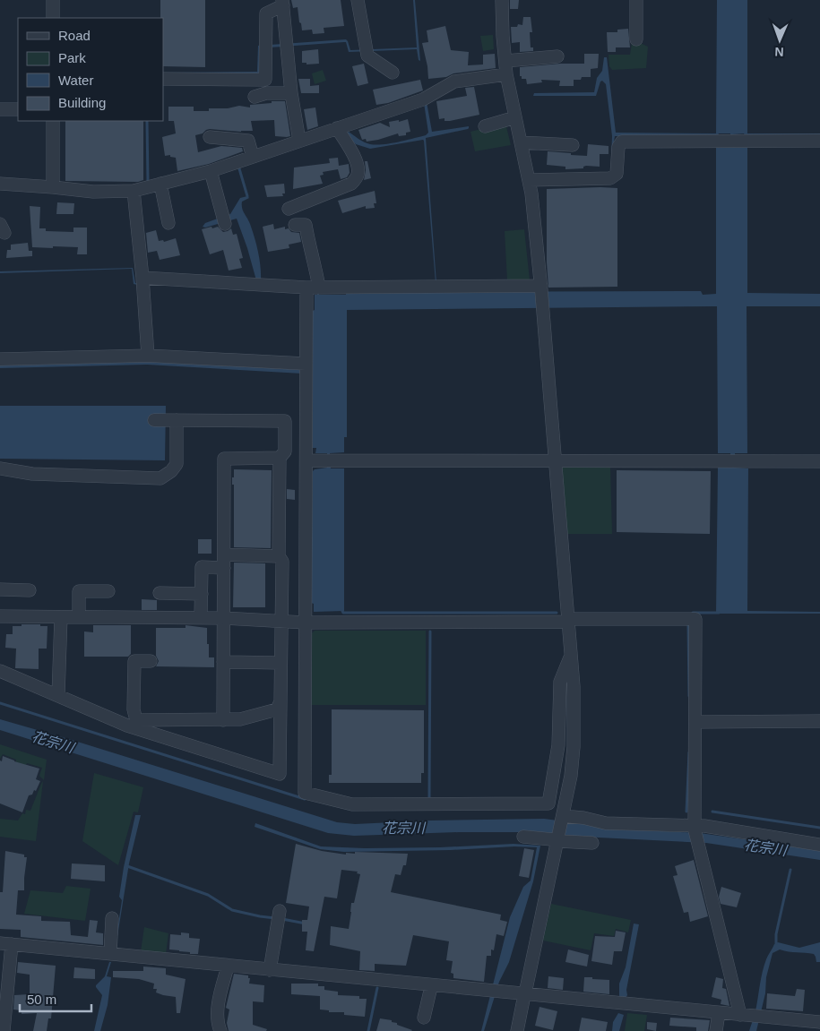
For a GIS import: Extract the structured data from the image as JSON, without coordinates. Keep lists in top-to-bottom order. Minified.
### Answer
{"water":["花宗川"],"legend":["Road","Park","Water","Building"],"scale_bar":"50 m","north":"bottom"}
